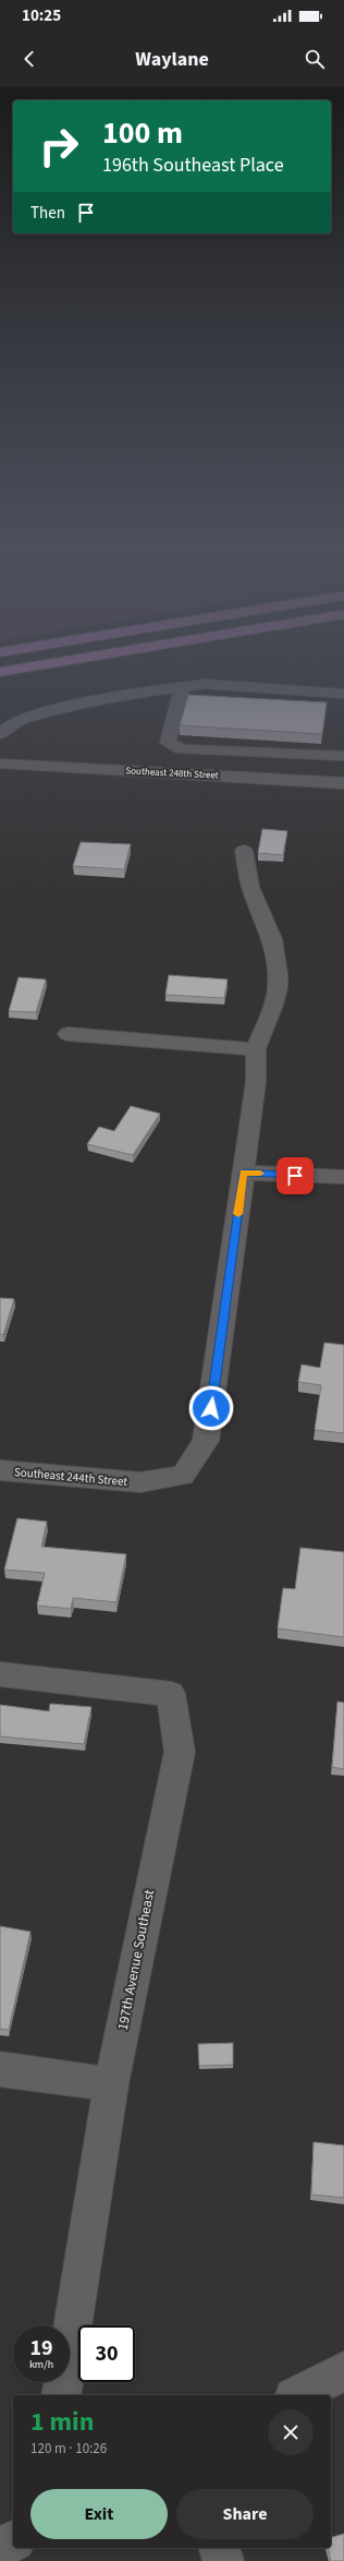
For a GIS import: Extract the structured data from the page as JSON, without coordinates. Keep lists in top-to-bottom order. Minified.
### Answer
{"streets":{"street":["Southeast 248th Street","Southeast 244th Street","197th Avenue Southeast"]},"page":{"status":"10:25","header":"Waylane","turn":["100 m","196th Southeast Place"],"then":"Then","speed":"19 km/h","limit":"30","heading":["1 min","120 m · 10:26"],"buttons":["Exit","Share"]}}
